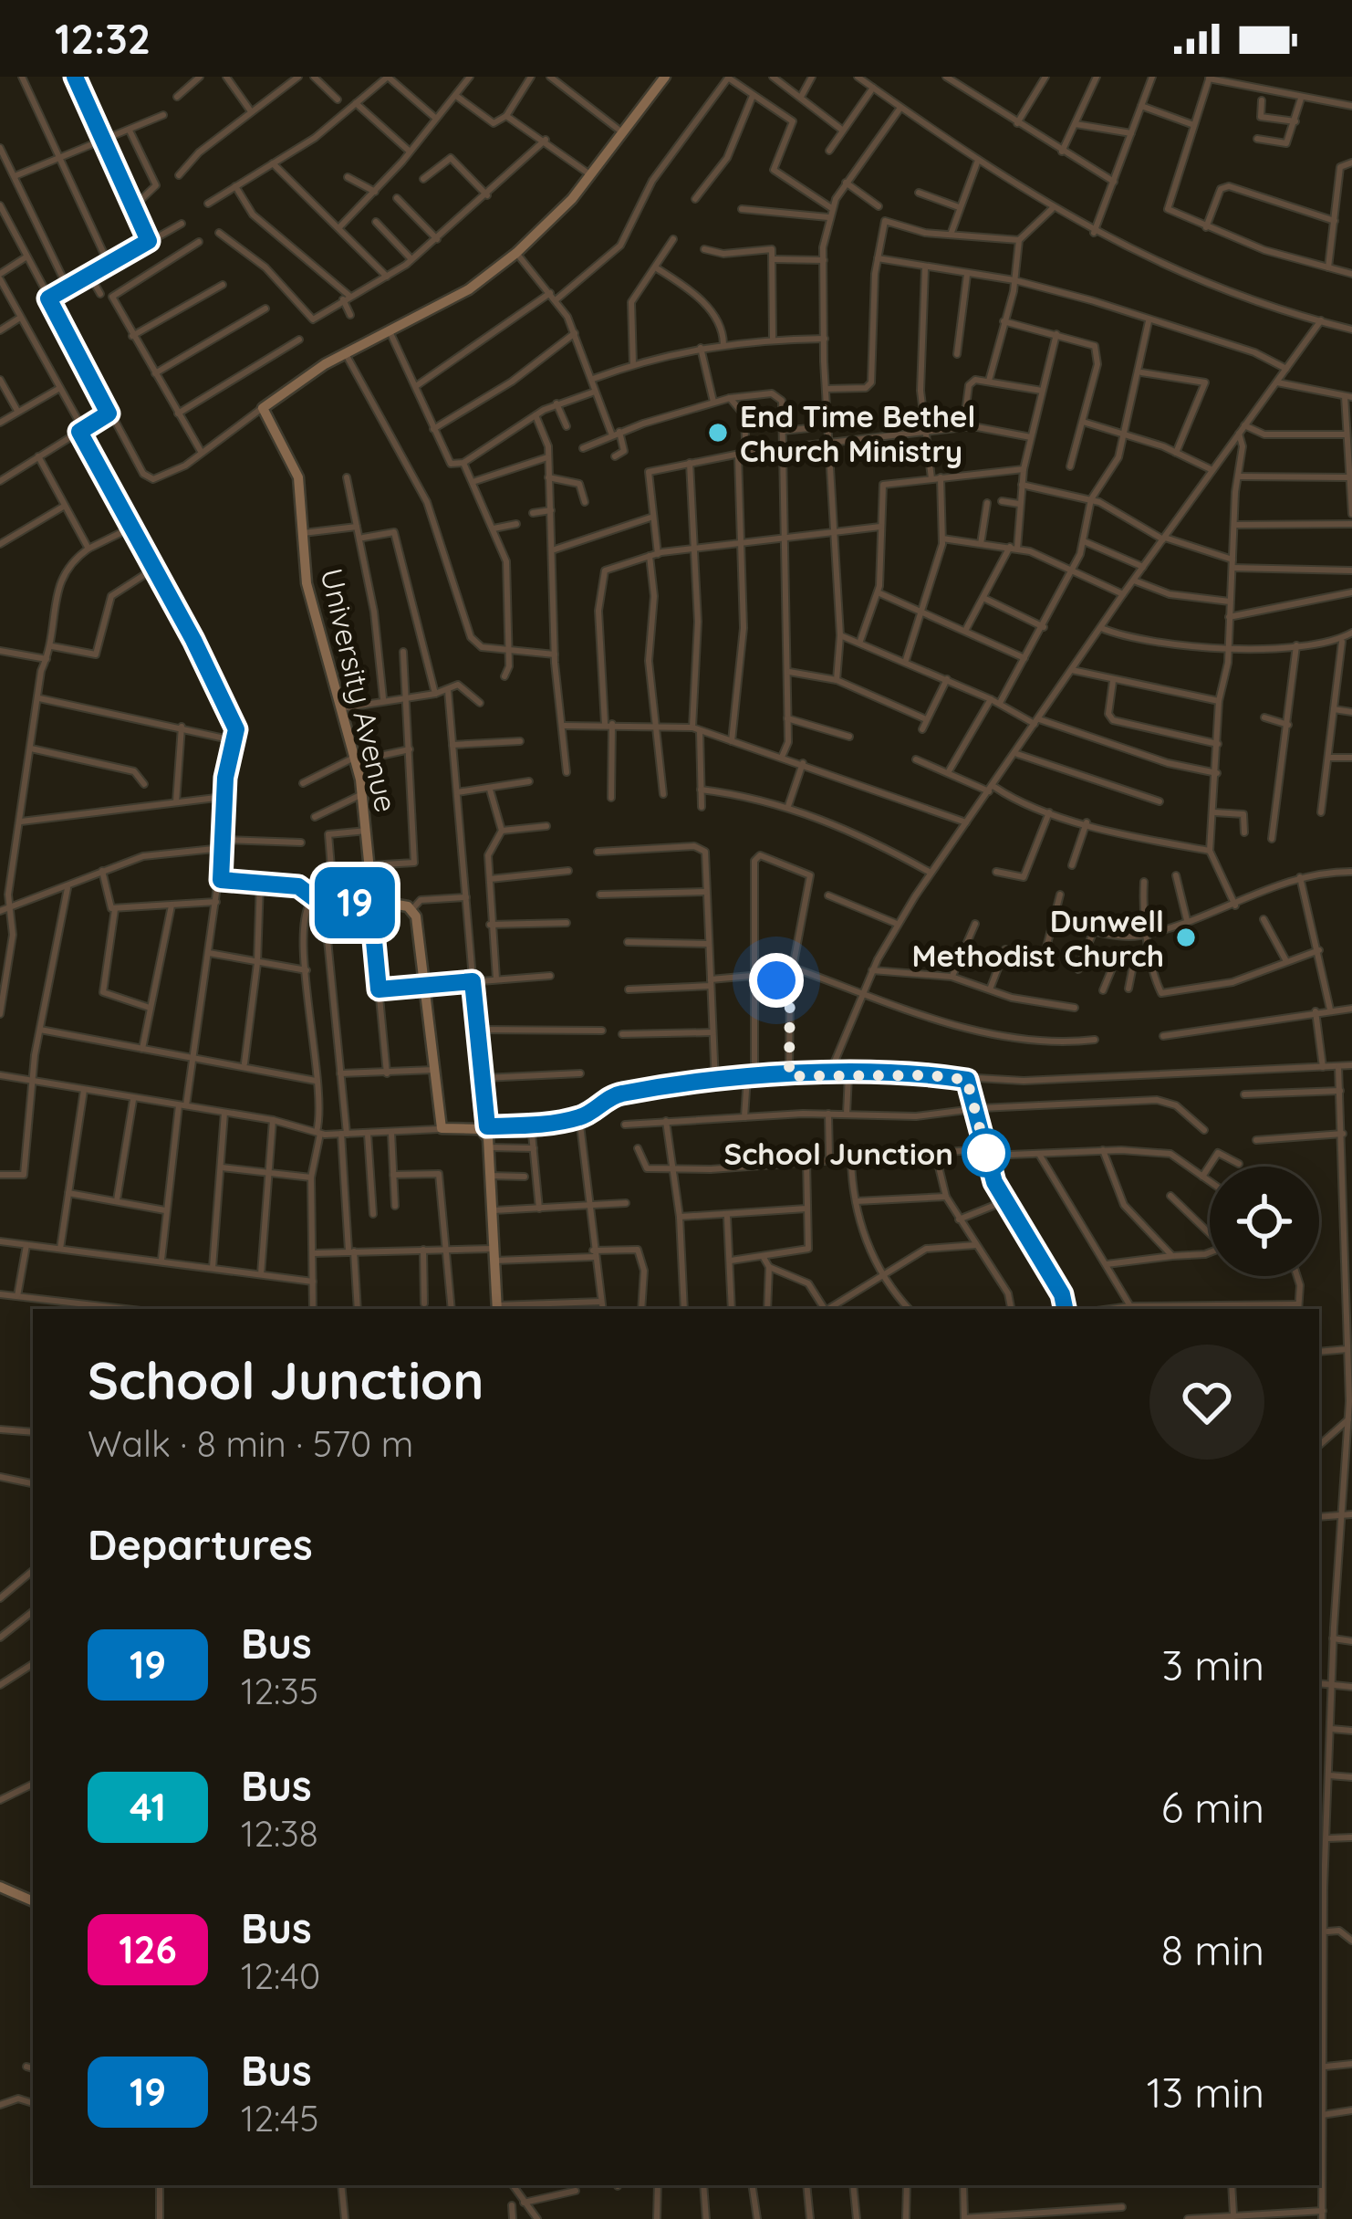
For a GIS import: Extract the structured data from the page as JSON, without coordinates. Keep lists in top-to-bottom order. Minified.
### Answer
{"streets":{"street":["University Avenue"]},"places":["End Time Bethel Church Ministry","Dunwell Methodist Church","School Junction"],"lines":["bus line 19"],"page":{"status":"12:32","on_map":"19","heading":[["School Junction","Walk · 8 min · 570 m"],"Departures"],"list":[{"mark":"19","name":"Bus","note":"12:35","value":"3 min"},{"mark":"41","name":"Bus","note":"12:38","value":"6 min"},{"mark":"126","name":"Bus","note":"12:40","value":"8 min"},{"mark":"19","name":"Bus","note":"12:45","value":"13 min"}]}}
